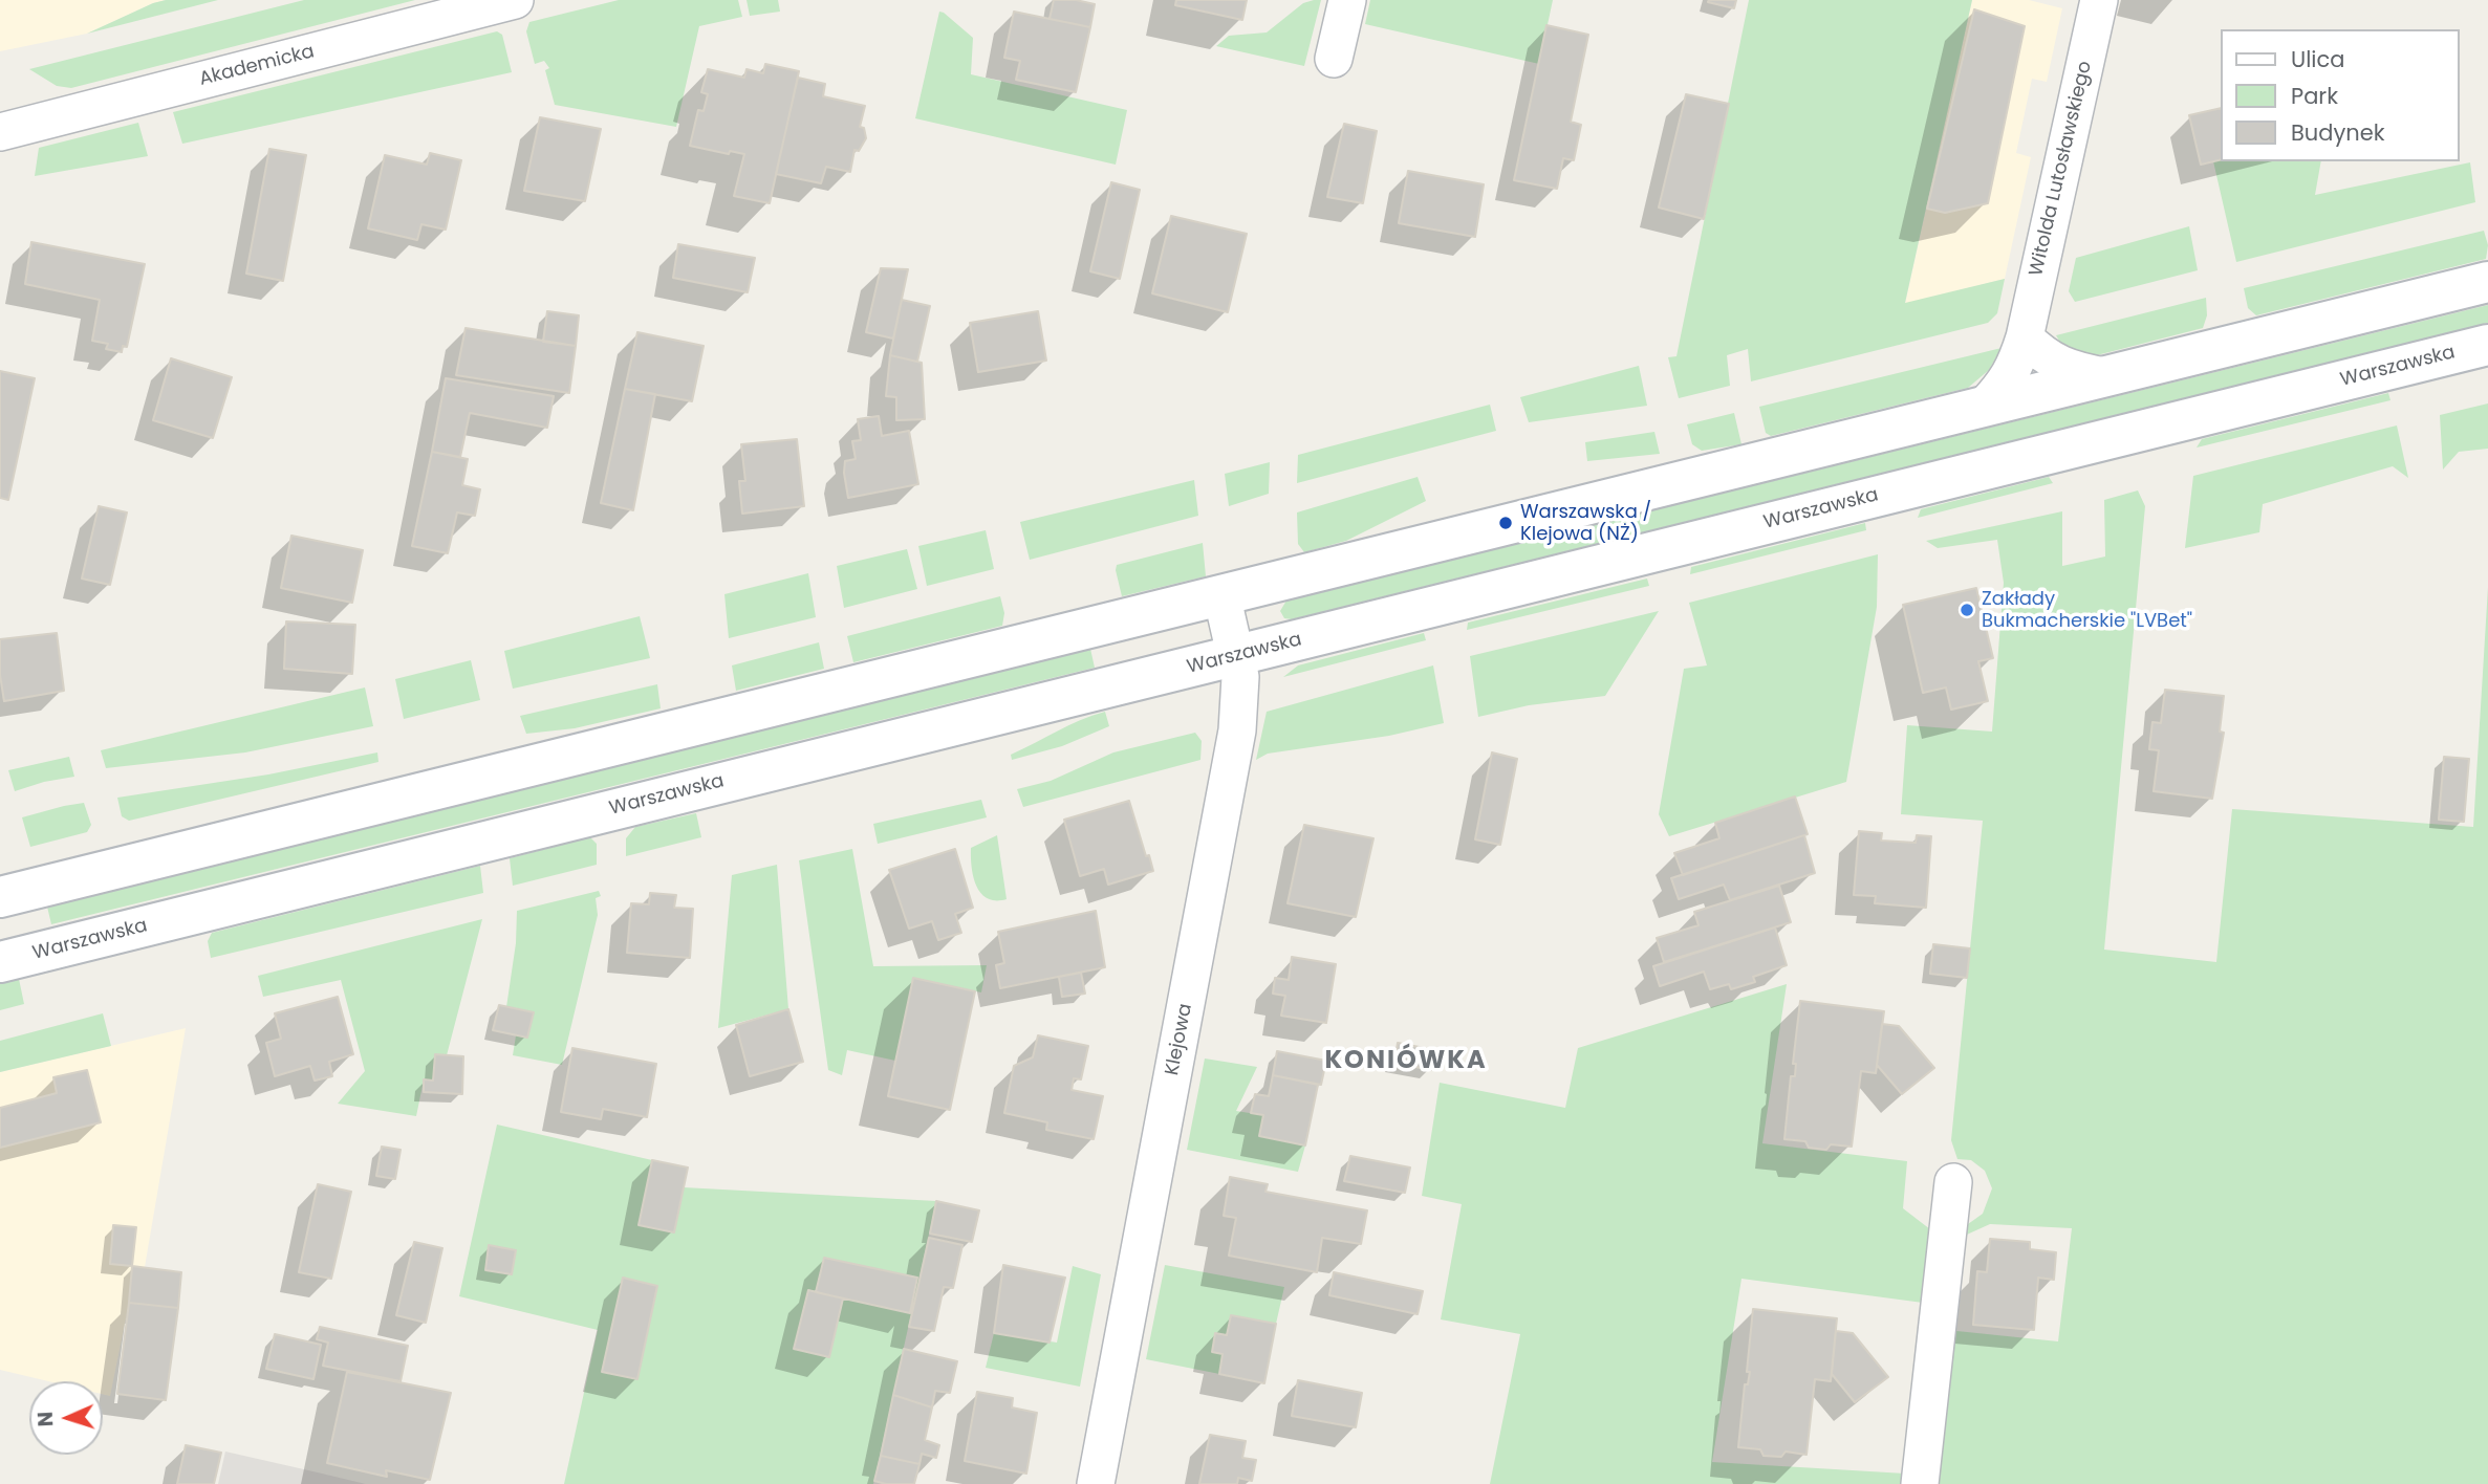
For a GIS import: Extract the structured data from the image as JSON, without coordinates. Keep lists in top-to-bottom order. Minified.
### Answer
{"streets":{"main road":["Warszawska"],"street":["Akademicka","Witolda Lutosławskiego","Klejowa"]},"crossings":[["Warszawska","Klejowa"]],"districts":["KONIÓWKA"],"places":["Warszawska / Klejowa (NŻ)","Zakłady Bukmacherskie \"LVBet\""],"legend":["Ulica","Park","Budynek"],"north":"left"}
